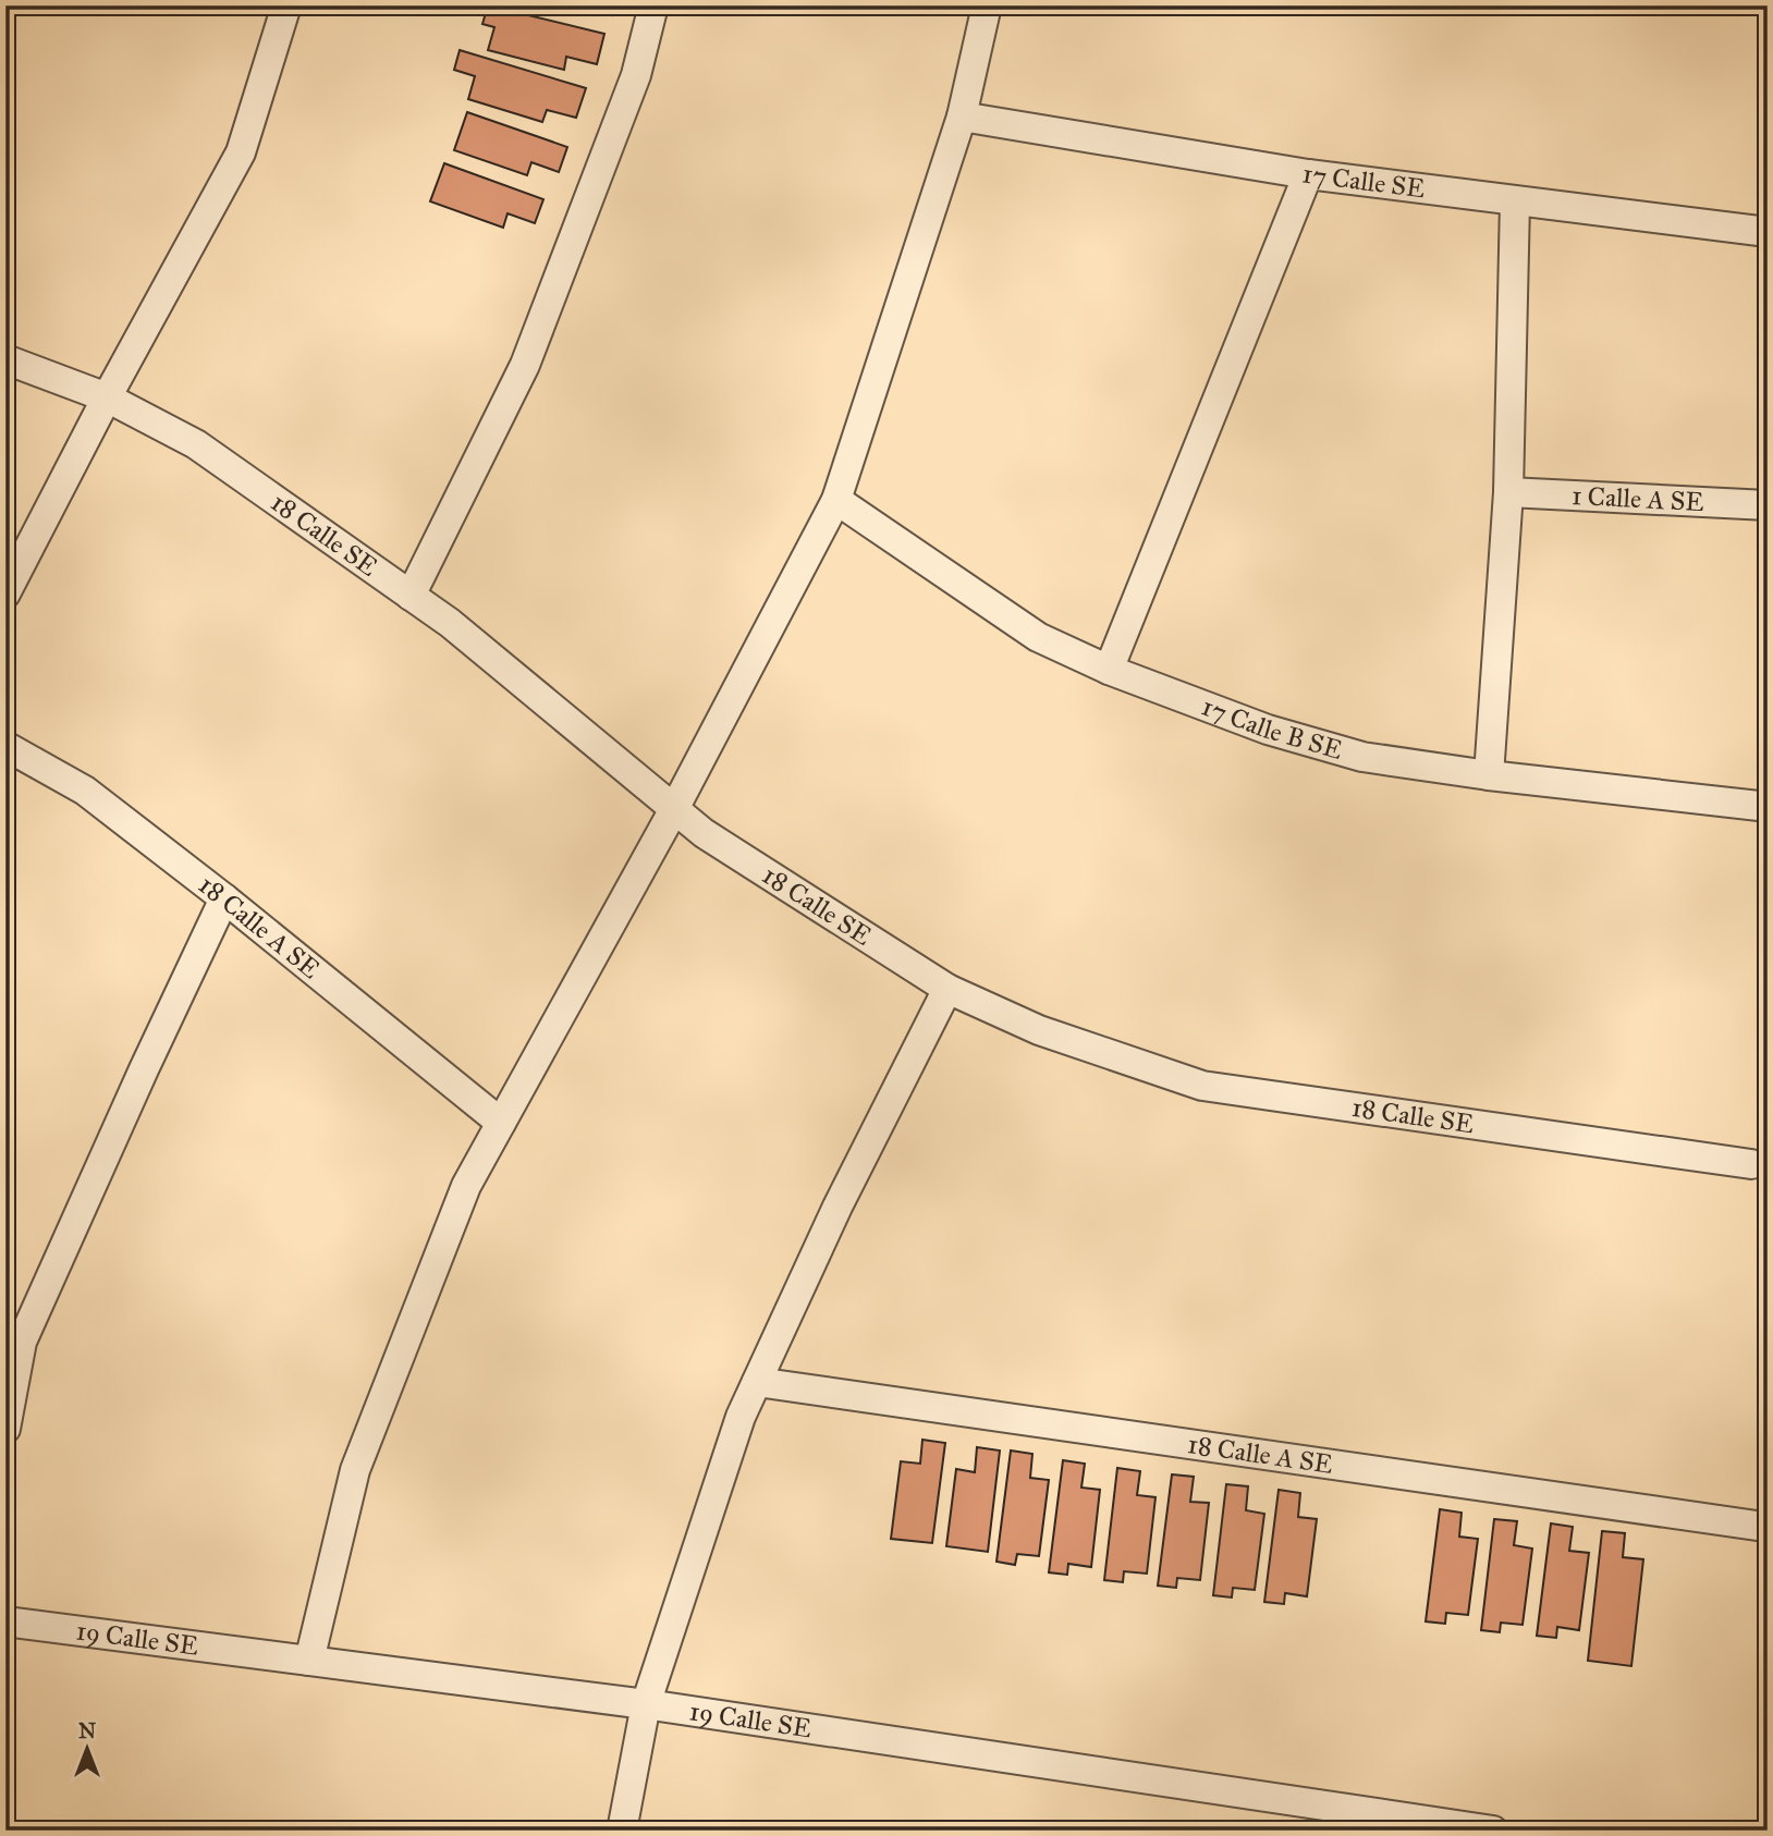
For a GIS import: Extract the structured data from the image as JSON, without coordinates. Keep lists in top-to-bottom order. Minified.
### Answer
{"streets":{"street":["17 Calle SE","1 Calle A SE","18 Calle SE","17 Calle B SE","18 Calle A SE","19 Calle SE"]},"north":"top"}
